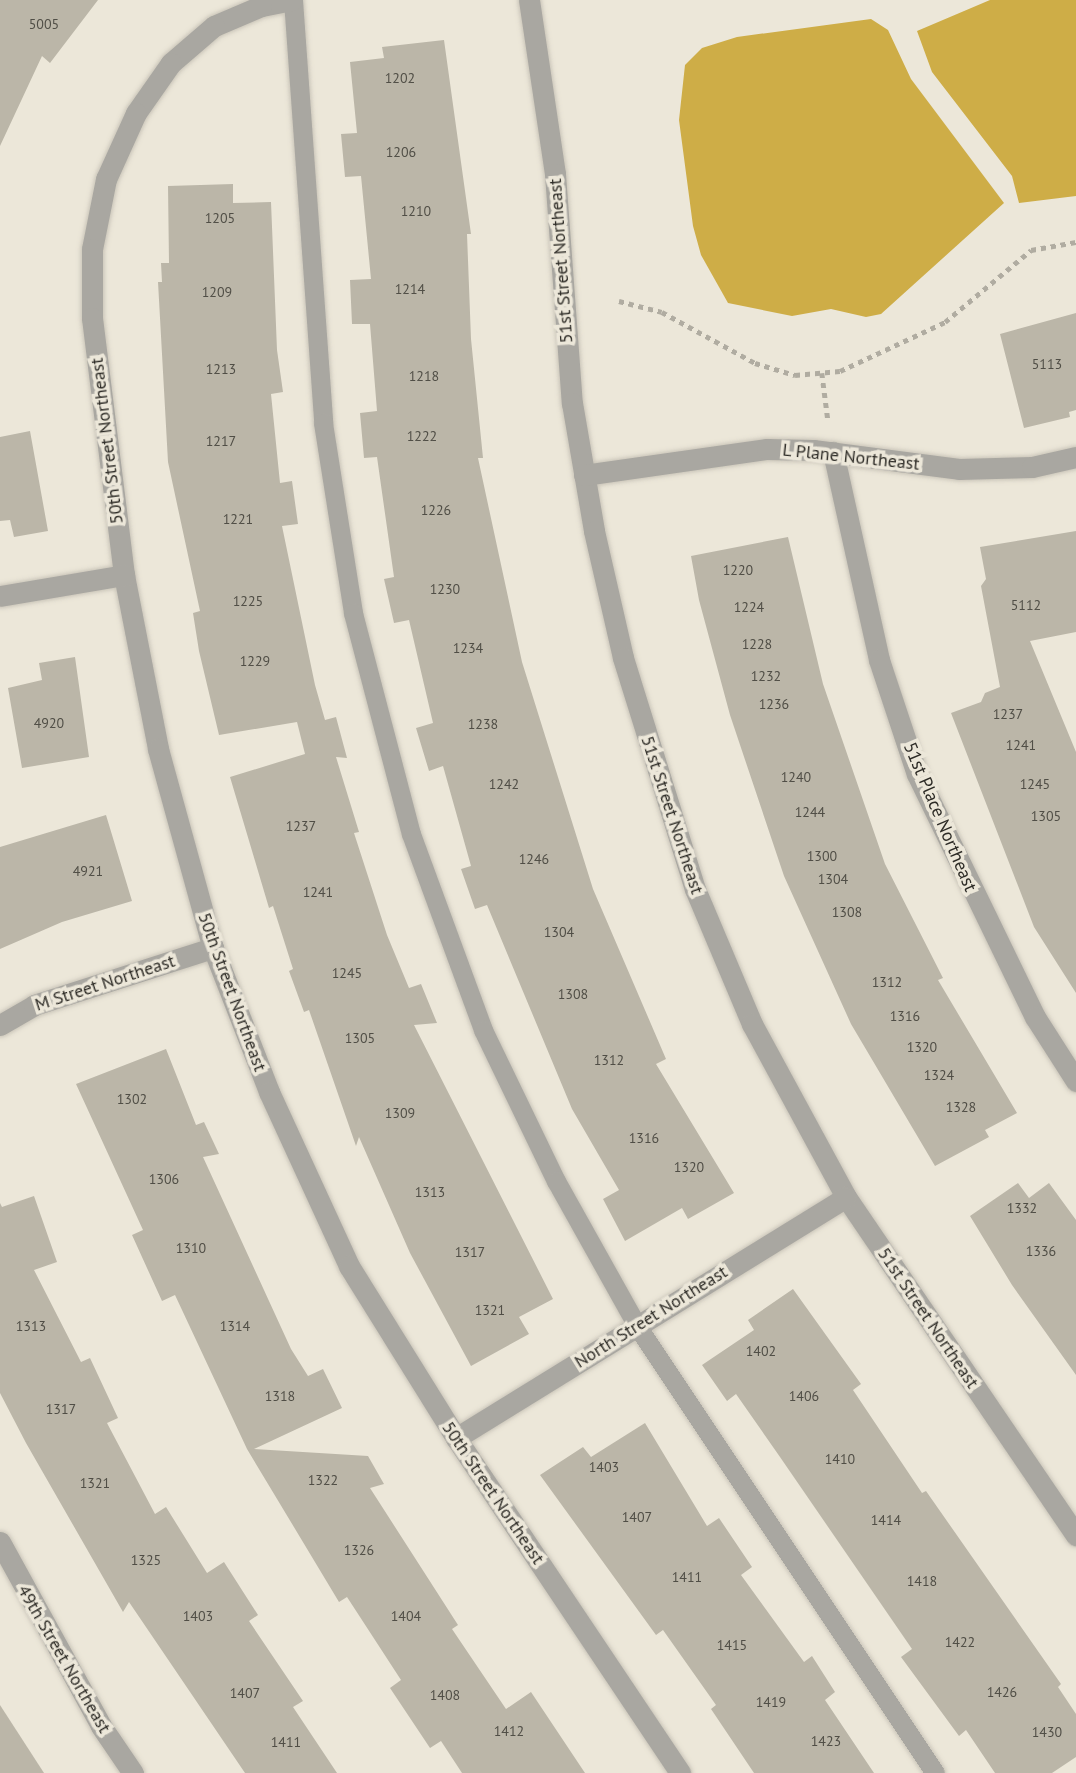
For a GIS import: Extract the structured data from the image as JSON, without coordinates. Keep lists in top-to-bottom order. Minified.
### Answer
{"streets":{"street":["51st Street Northeast","50th Street Northeast","L Plane Northeast","51st Place Northeast","M Street Northeast","North Street Northeast","49th Street Northeast"]},"crossings":[["51st Street Northeast","L Plane Northeast"],["51st Street Northeast","North Street Northeast"],["50th Street Northeast","M Street Northeast"],["50th Street Northeast","North Street Northeast"],["L Plane Northeast","51st Place Northeast"]],"house_numbers":["5005","1202","1206","1210","1205","1214","1209","5113","1213","1218","1222","1217","1226","1221","1220","1230","1225","5112","1224","1228","1234","1229","1232","1236","1237","4920","1238","1241","1240","1242","1245","1244","1305","1237","1300","1246","4921","1304","1241","1308","1304","1245","1312","1308","1316","1305","1320","1312","1324","1302","1328","1309","1316","1320","1306","1313","1332","1310","1336","1317","1321","1313","1314","1402","1318","1406","1317","1410","1403","1322","1321","1407","1414","1326","1325","1411","1418","1403","1404","1422","1415","1426","1407","1408","1419","1412","1430","1423","1411"]}
